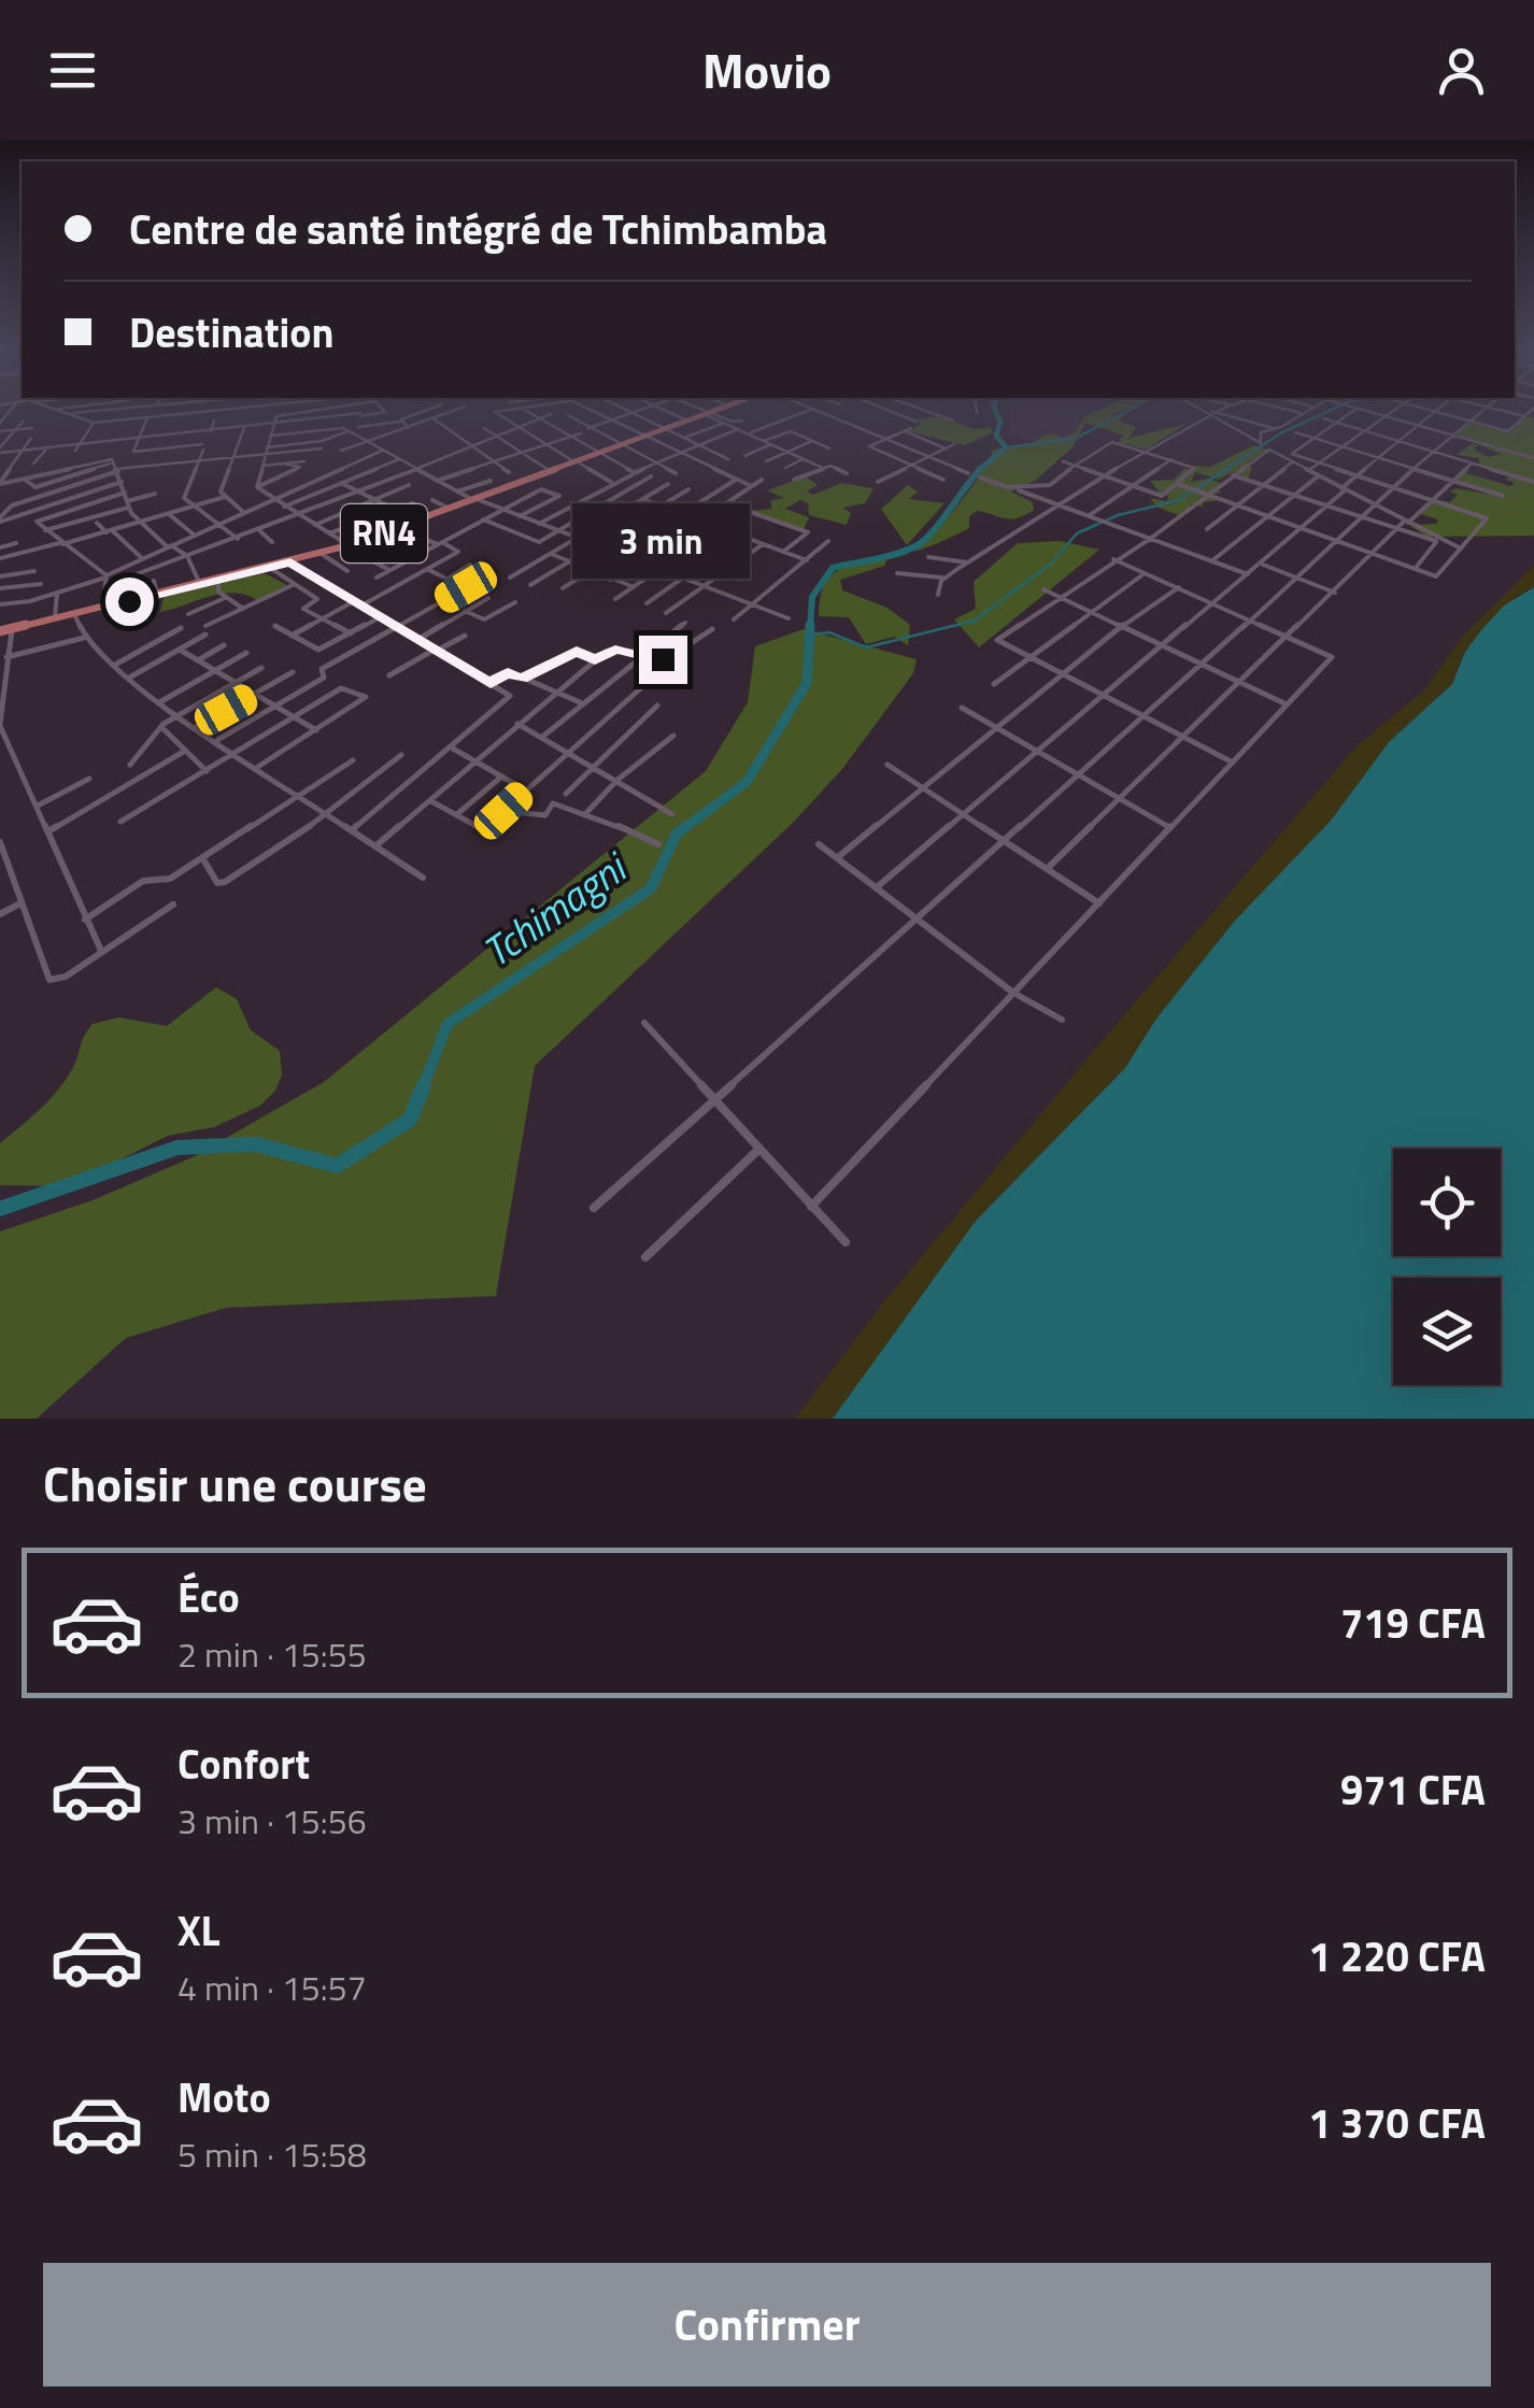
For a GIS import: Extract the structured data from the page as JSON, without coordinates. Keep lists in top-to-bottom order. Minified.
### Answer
{"streets":{"highway":["RN4"]},"water":["Tchimagni"],"page":{"header":"Movio","banner":["Centre de santé intégré de Tchimbamba","Destination"],"bubble":"3 min","heading":"Choisir une course","list":[{"name":"Éco","note":"2 min · 15:55","value":"719 CFA"},{"name":"Confort","note":"3 min · 15:56","value":"971 CFA"},{"name":"XL","note":"4 min · 15:57","value":"1 220 CFA"},{"name":"Moto","note":"5 min · 15:58","value":"1 370 CFA"}],"buttons":"Confirmer"}}
